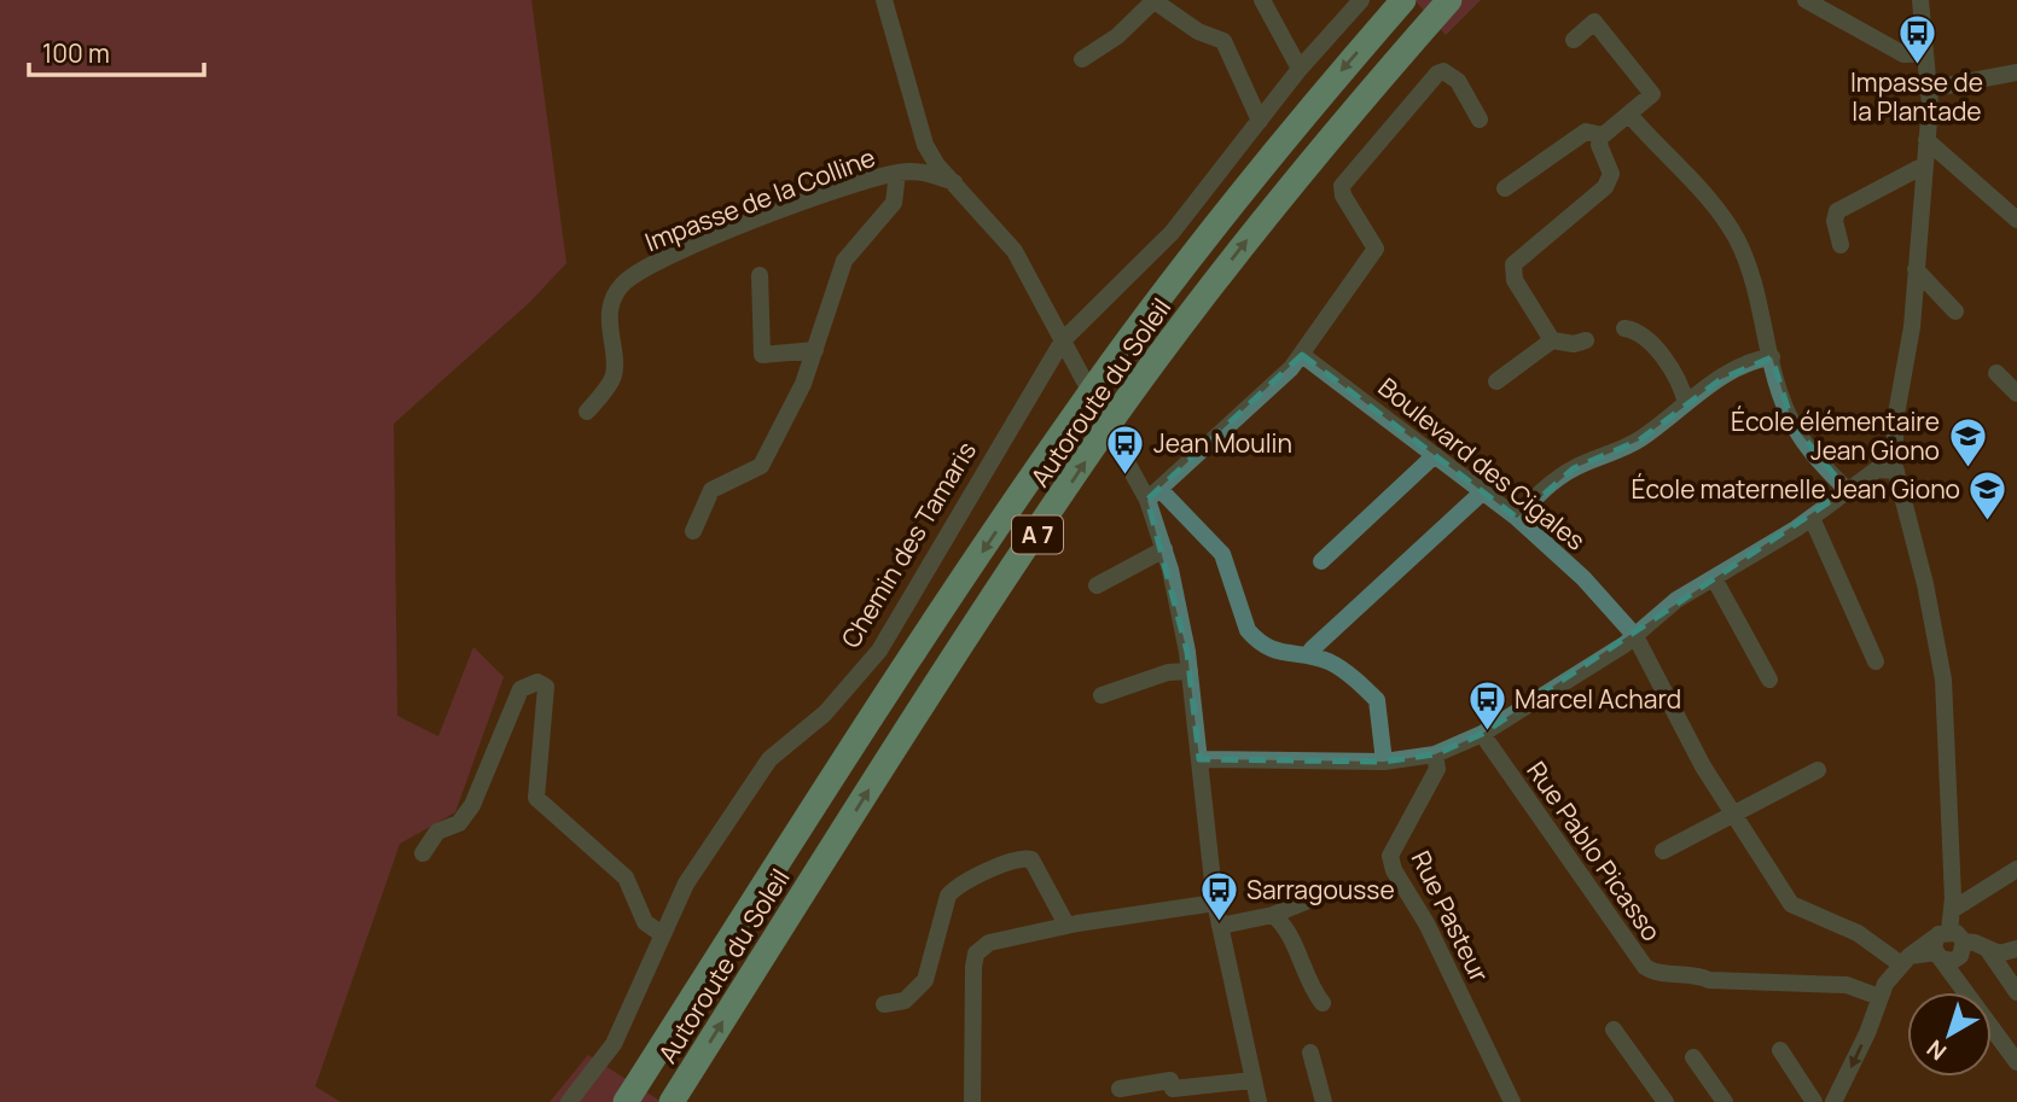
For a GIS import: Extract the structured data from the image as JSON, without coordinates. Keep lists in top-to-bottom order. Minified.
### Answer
{"streets":{"highway":["Autoroute du Soleil","A 7"],"street":["Impasse de la Colline","Boulevard des Cigales","Chemin des Tamaris","Rue Pablo Picasso","Rue Pasteur"]},"places":{"bus stop":["Impasse de la Plantade","Jean Moulin","Marcel Achard","Sarragousse"],"school or university":["École élémentaire Jean Giono","École maternelle Jean Giono"]},"scale_bar":"100 m","north":"bottom left"}
